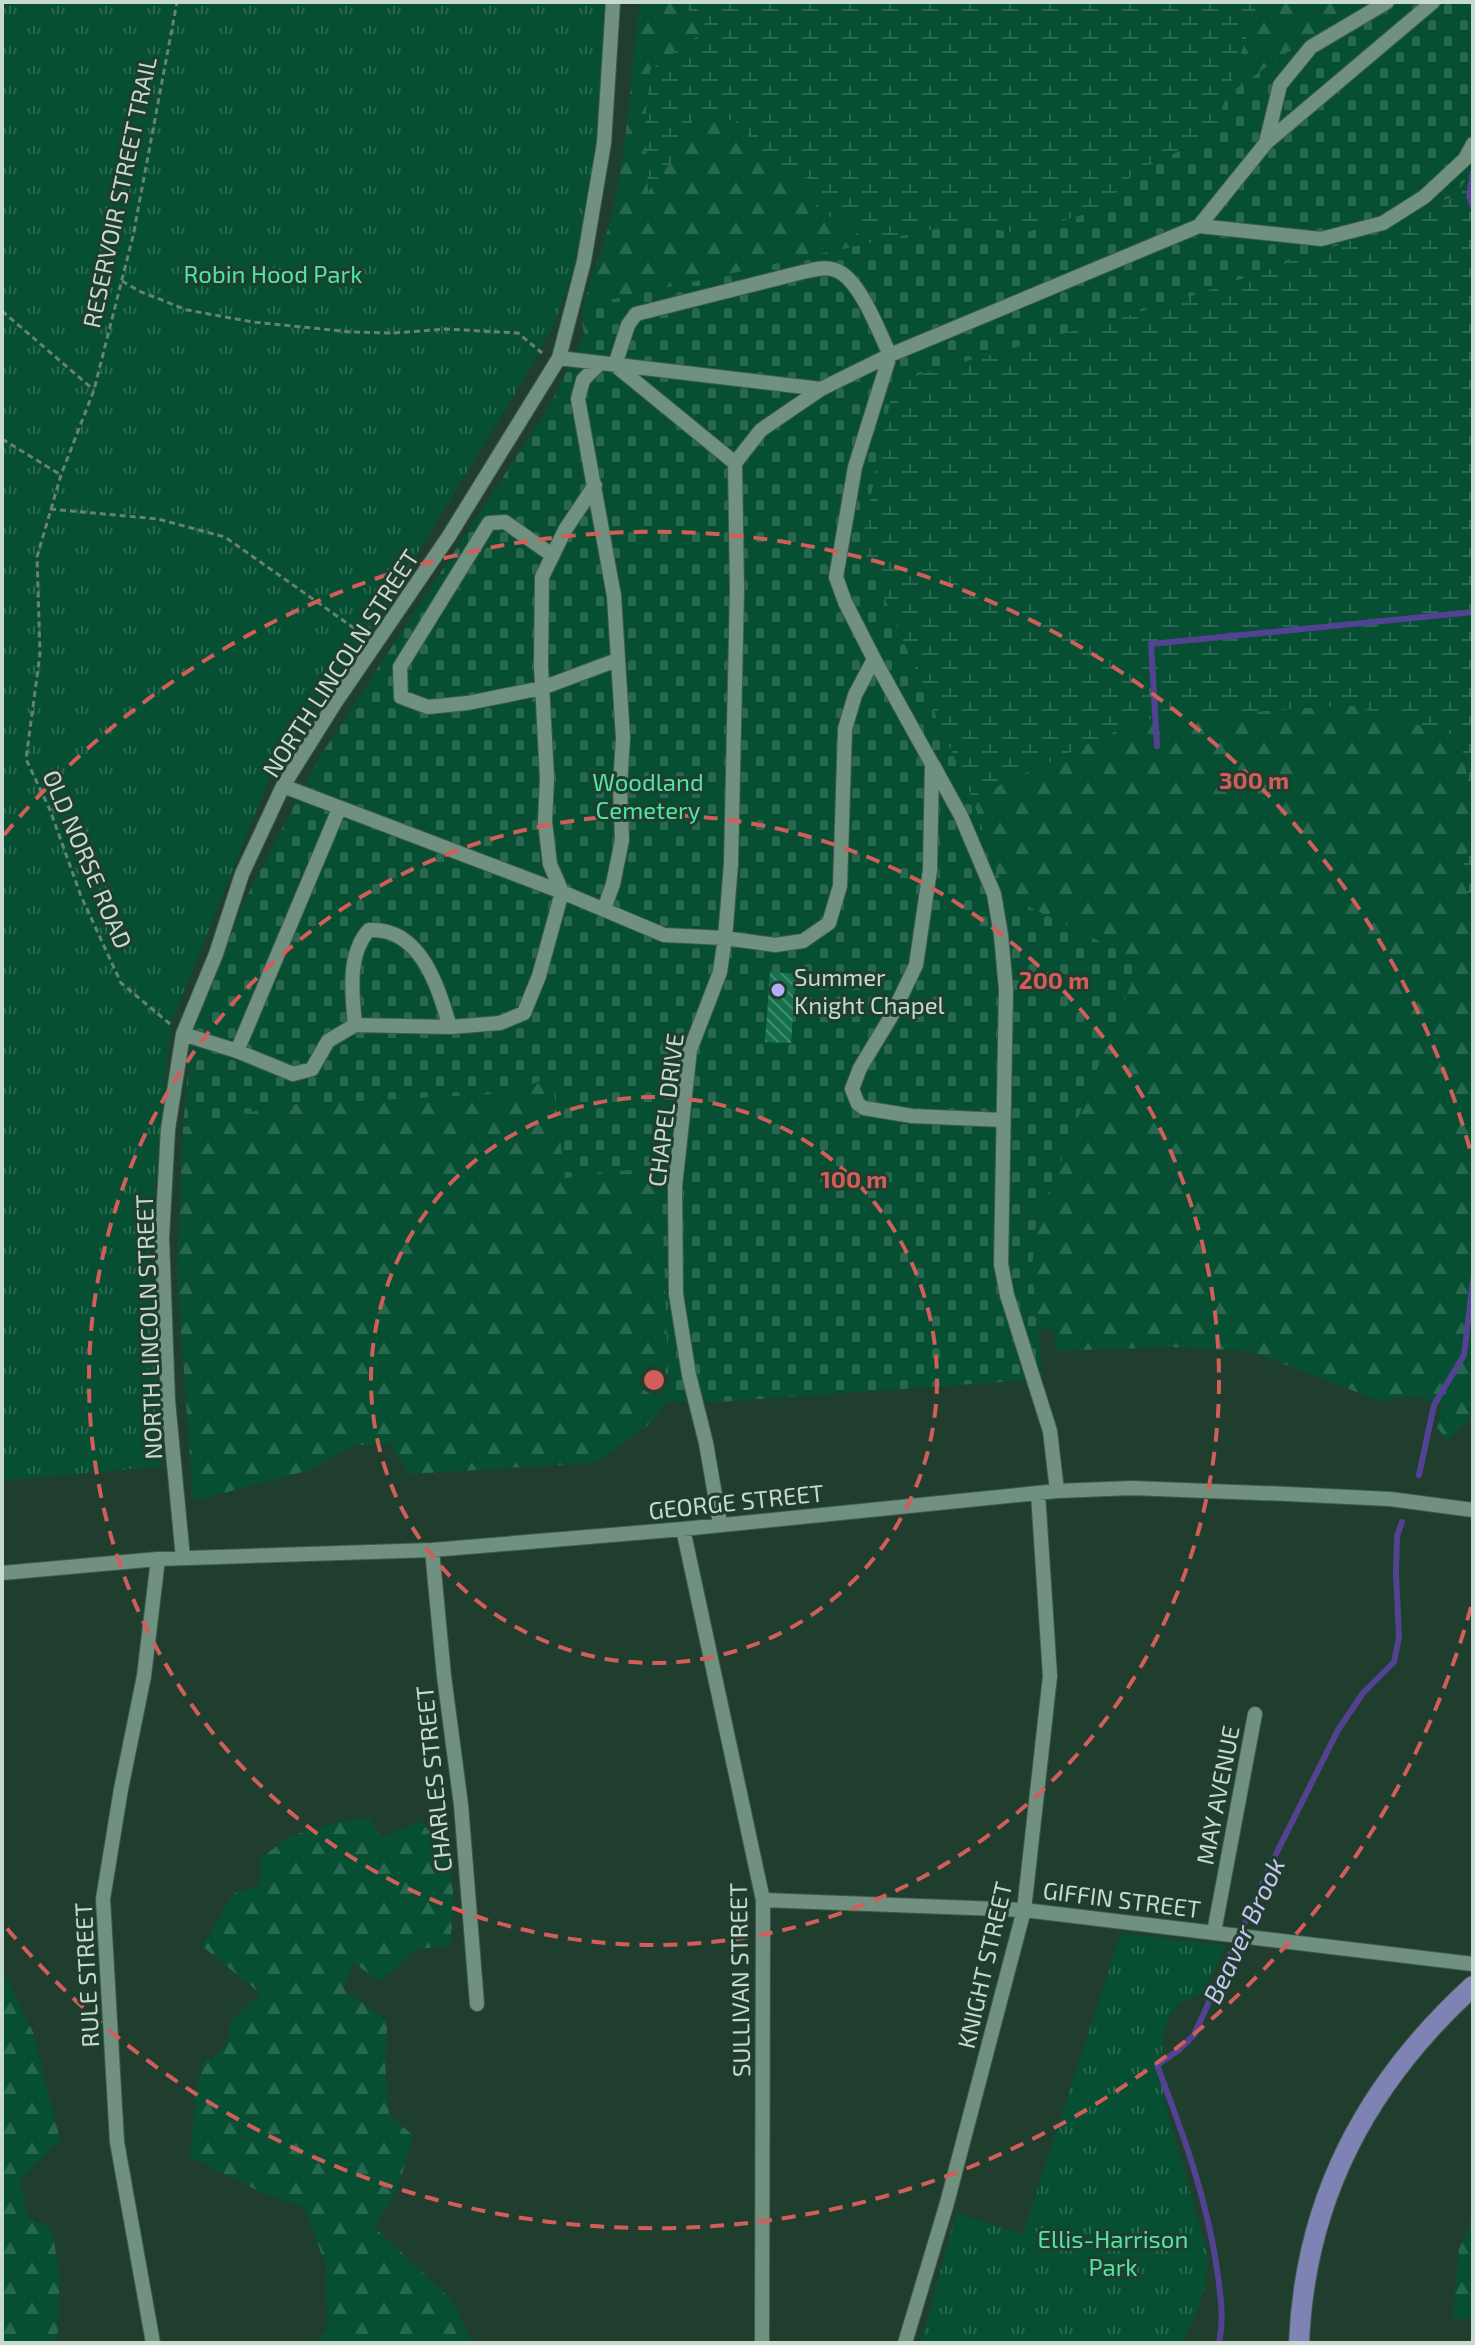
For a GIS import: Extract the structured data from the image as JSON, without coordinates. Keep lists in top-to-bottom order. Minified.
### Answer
{"streets":{"street":["NORTH LINCOLN STREET","CHAPEL DRIVE","GEORGE STREET","CHARLES STREET","MAY AVENUE","GIFFIN STREET","KNIGHT STREET","RULE STREET","SULLIVAN STREET"],"path":["RESERVOIR STREET TRAIL","OLD NORSE ROAD"]},"crossings":[["RESERVOIR STREET TRAIL","OLD NORSE ROAD"],["NORTH LINCOLN STREET","OLD NORSE ROAD"],["NORTH LINCOLN STREET","GEORGE STREET"],["CHAPEL DRIVE","GEORGE STREET"],["GEORGE STREET","CHARLES STREET"],["GEORGE STREET","KNIGHT STREET"],["GEORGE STREET","RULE STREET"],["GEORGE STREET","SULLIVAN STREET"],["MAY AVENUE","GIFFIN STREET"],["GIFFIN STREET","KNIGHT STREET"],["GIFFIN STREET","SULLIVAN STREET"]],"water":["Beaver Brook"],"parks":["Robin Hood Park","Woodland Cemetery","Ellis-Harrison Park"],"places":["Summer Knight Chapel"],"rings":["300 m","200 m","100 m"]}
